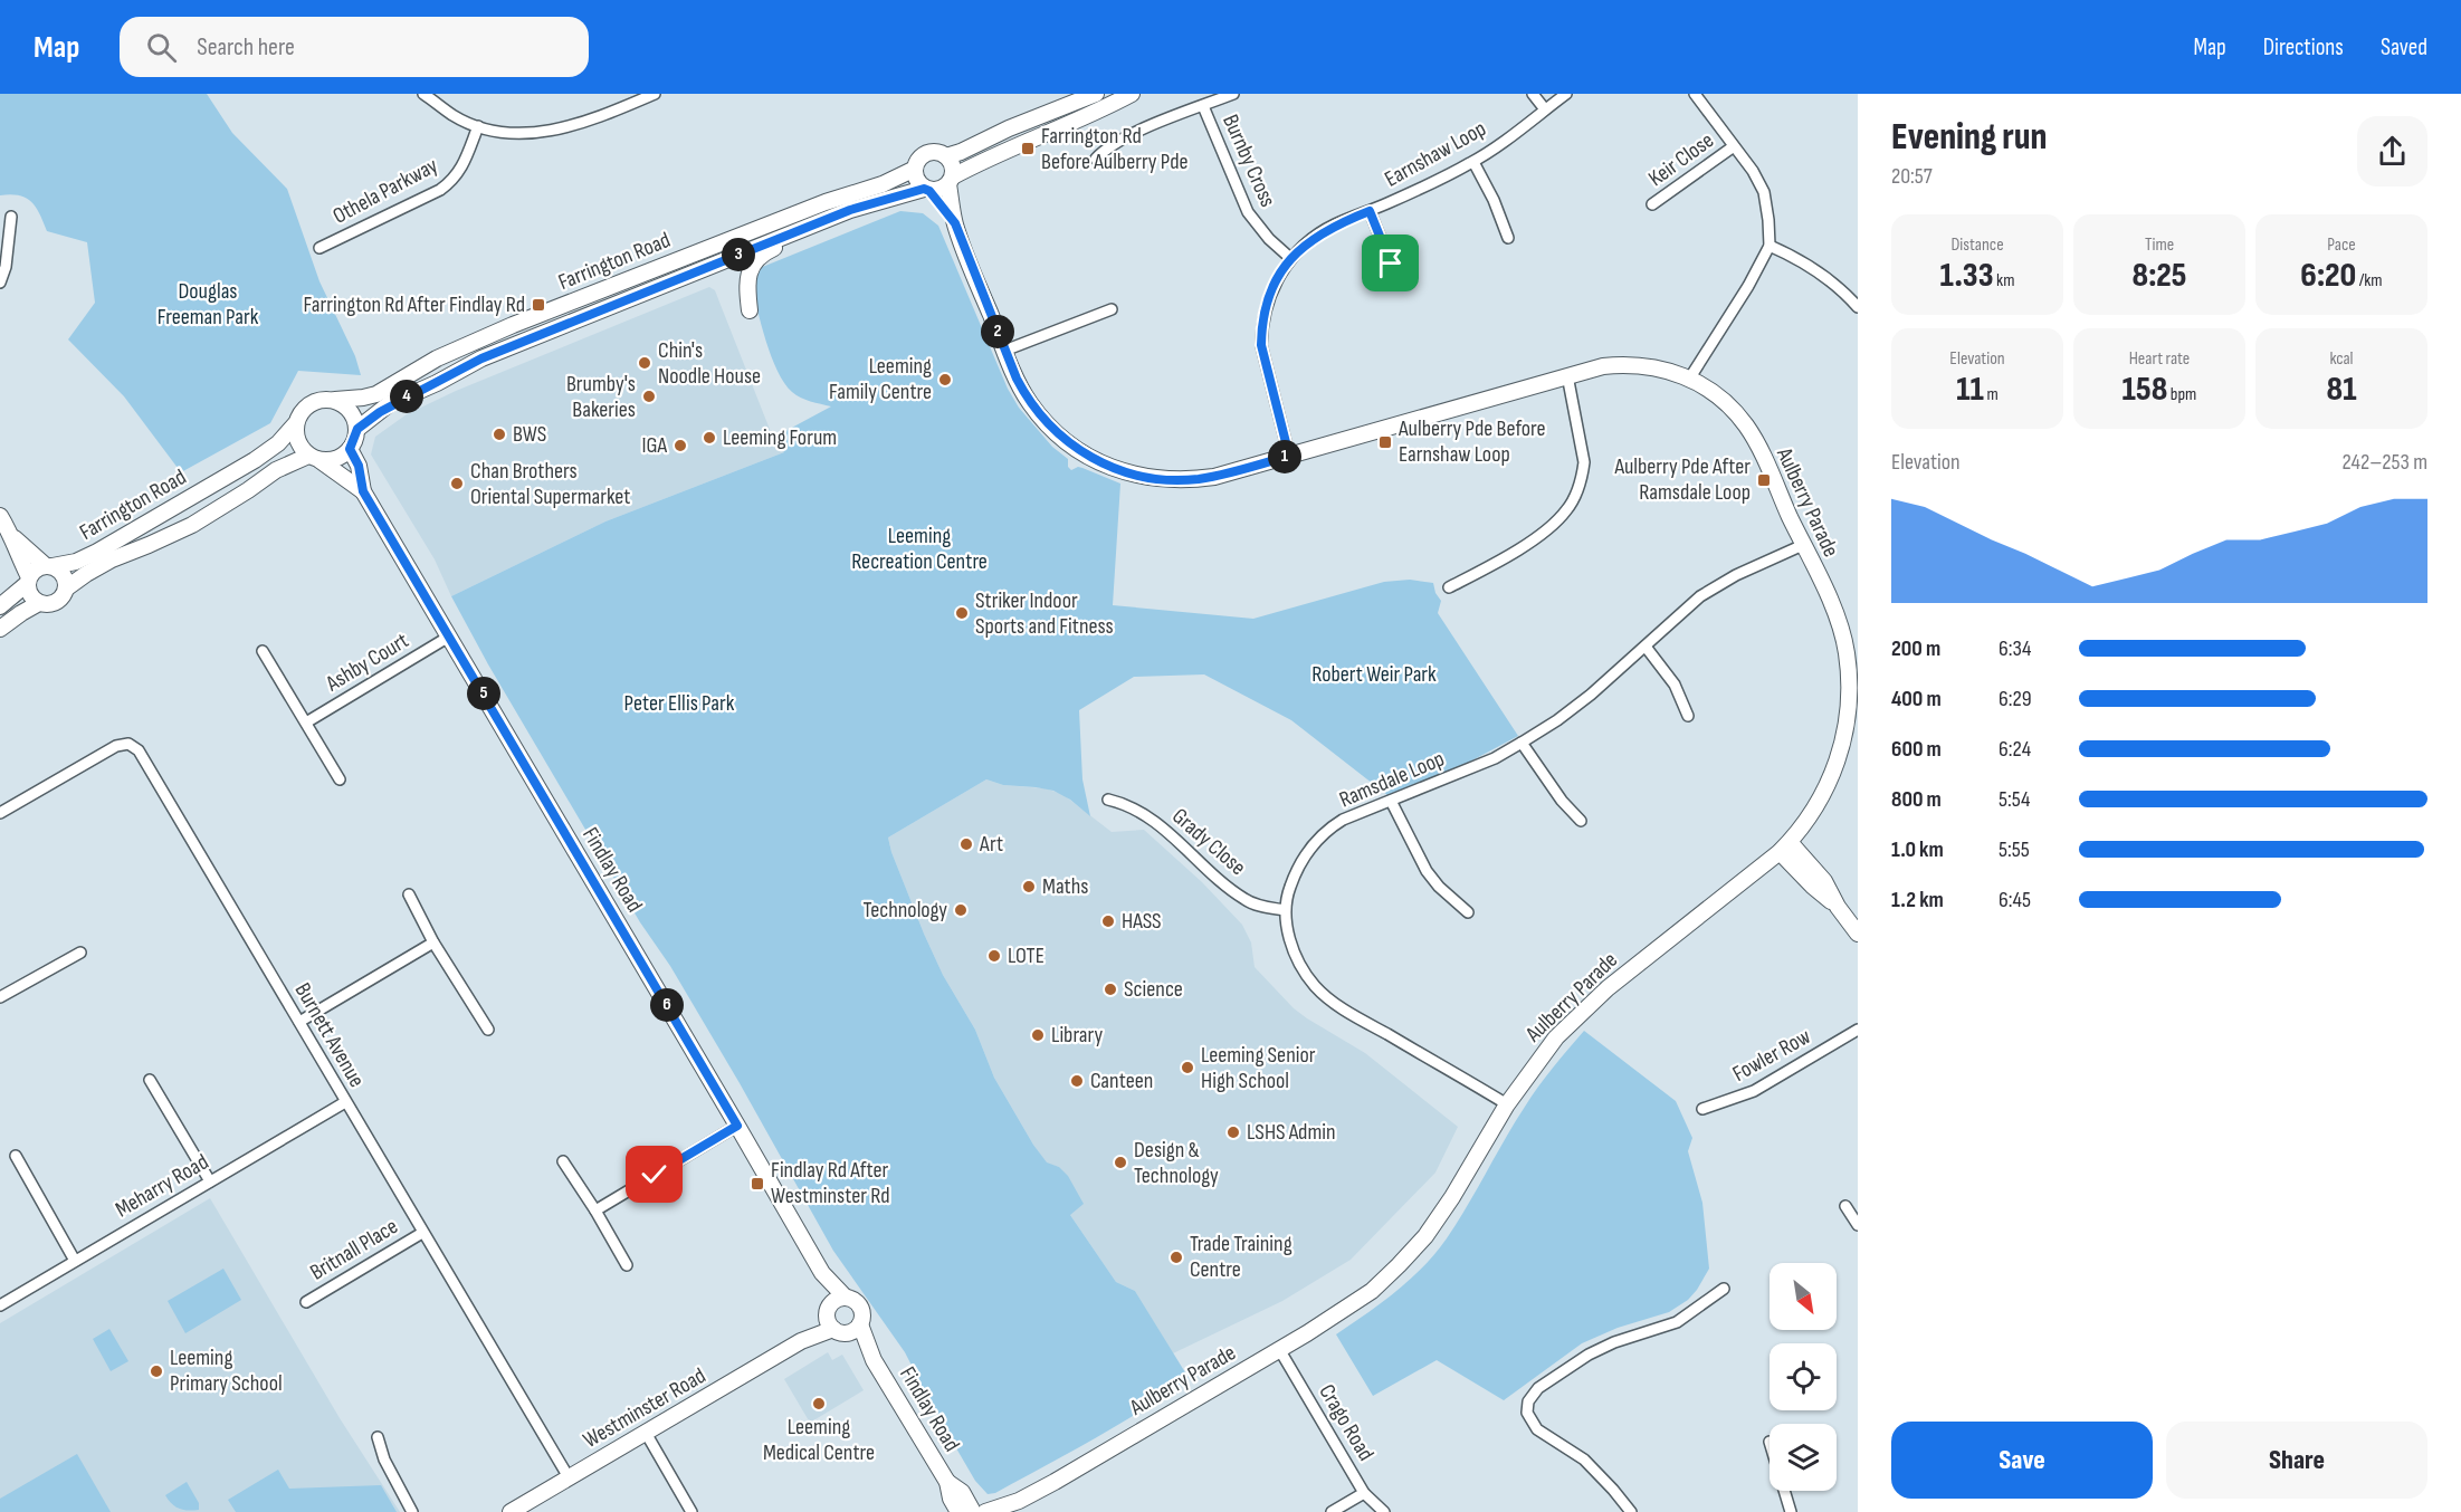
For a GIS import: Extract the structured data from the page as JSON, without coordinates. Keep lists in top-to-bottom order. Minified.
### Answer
{"streets":{"main road":["Farrington Road","Aulberry Parade","Findlay Road","Westminster Road"],"street":["Earnshaw Loop","Keir Close","Burnby Cross","Othela Parkway","Ashby Court","Ramsdale Loop","Grady Close","Burnett Avenue","Fowler Row","Meharry Road","Britnall Place","Crago Road"]},"crossings":[["Earnshaw Loop","Burnby Cross"],["Earnshaw Loop","Aulberry Parade"],["Farrington Road","Aulberry Parade"],["Farrington Road","Findlay Road"],["Aulberry Parade","Ramsdale Loop"],["Aulberry Parade","Crago Road"],["Ashby Court","Findlay Road"],["Ramsdale Loop","Grady Close"],["Findlay Road","Westminster Road"],["Burnett Avenue","Meharry Road"],["Burnett Avenue","Britnall Place"],["Burnett Avenue","Westminster Road"]],"parks":["Douglas Freeman Park","Leeming Recreation Centre","Robert Weir Park","Peter Ellis Park"],"places":{"transit":["Farrington Rd Before Aulberry Pde","Farrington Rd After Findlay Rd","Aulberry Pde Before Earnshaw Loop","Aulberry Pde After Ramsdale Loop","Findlay Rd After Westminster Rd"],"other":["Chin's Noodle House","Leeming Family Centre","Brumby's Bakeries","BWS","Leeming Forum","IGA","Chan Brothers Oriental Supermarket","Striker Indoor Sports and Fitness","Art","Maths","Technology","HASS","LOTE","Science","Library","Leeming Senior High School","Canteen","LSHS Admin","Design & Technology","Trade Training Centre","Leeming Primary School","Leeming Medical Centre"]},"north":"bottom right","page":{"header":"Map","search":"Search here","nav":["Map","Directions","Saved"],"heading":["Evening run","20:57"],"stats":[["Distance","1.33 km"],["Time","8:25"],["Pace","6:20 /km"],["Elevation","11 m"],["Heart rate","158 bpm"],["kcal","81"]],"pins":["3","2","4","1","5","6"],"chart":["Elevation","242–253 m"],"list":[{"name":"200 m","note":"6:34"},{"name":"400 m","note":"6:29"},{"name":"600 m","note":"6:24"},{"name":"800 m","note":"5:54"},{"name":"1.0 km","note":"5:55"},{"name":"1.2 km","note":"6:45"}],"buttons":["Save","Share"]}}
